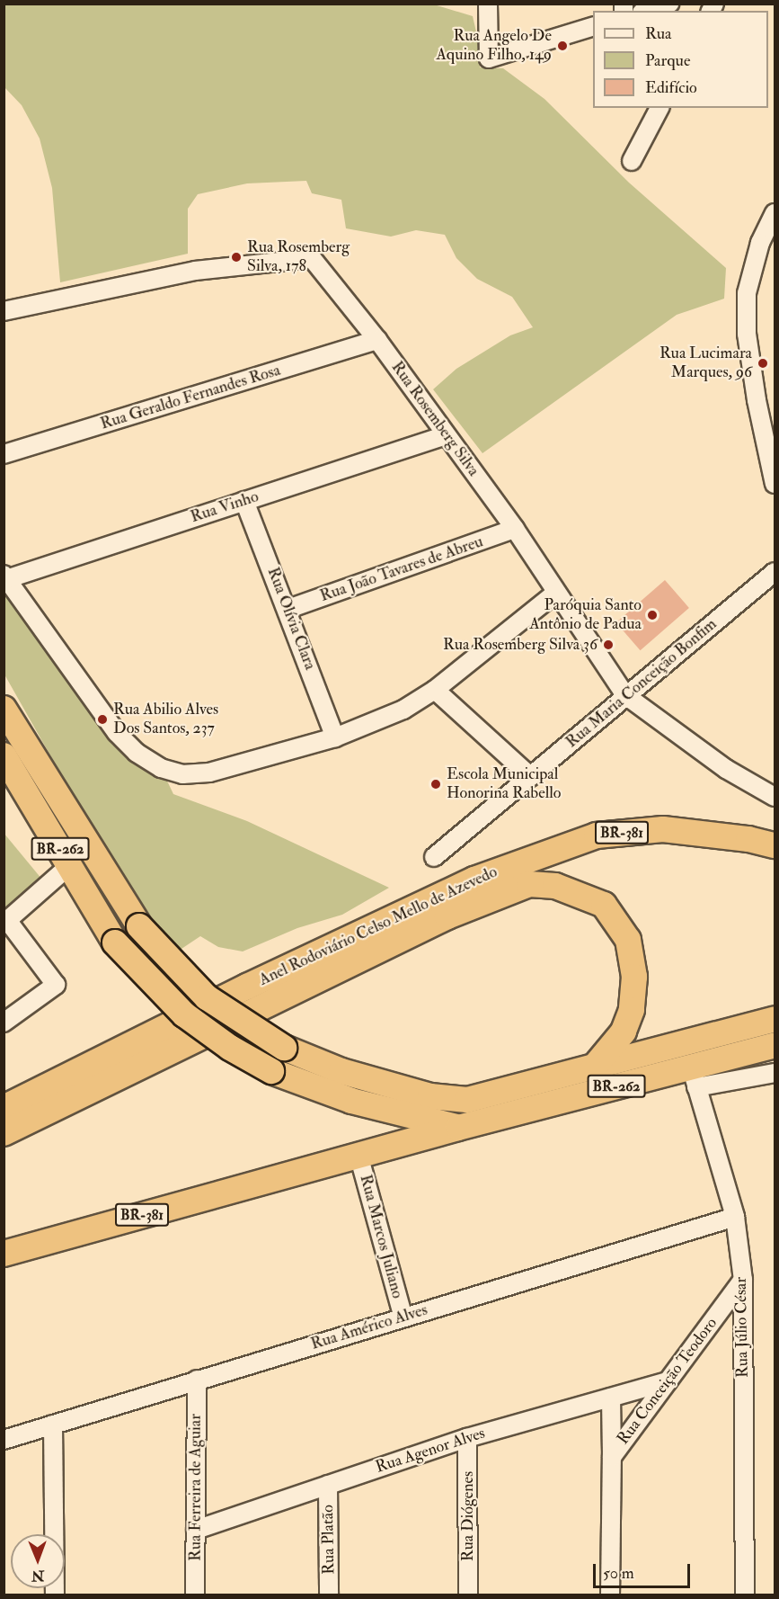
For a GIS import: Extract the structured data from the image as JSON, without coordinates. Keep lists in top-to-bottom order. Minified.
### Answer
{"streets":{"highway":["BR-381","BR-262","Anel Rodoviário Celso Mello de Azevedo"],"street":["Rua Geraldo Fernandes Rosa","Rua Rosemberg Silva","Rua Vinho","Rua João Tavares de Abreu","Rua Olívia Clara","Rua Maria Conceição Bonfim","Rua Marcos Juliano","Rua Américo Alves","Rua Júlio César","Rua Conceição Teodoro","Rua Agenor Alves","Rua Ferreira de Aguiar","Rua Diógenes","Rua Platão"]},"crossings":[["Rua Geraldo Fernandes Rosa","Rua Rosemberg Silva"],["Rua Rosemberg Silva","Rua Vinho"],["Rua Rosemberg Silva","Rua João Tavares de Abreu"],["Rua Rosemberg Silva","Rua Maria Conceição Bonfim"],["Rua Vinho","Rua Olívia Clara"],["Rua João Tavares de Abreu","Rua Olívia Clara"],["BR-381","BR-262"],["BR-381","Rua Marcos Juliano"],["BR-262","Rua Júlio César"],["Rua Marcos Juliano","Rua Américo Alves"],["Rua Américo Alves","Rua Júlio César"],["Rua Américo Alves","Rua Ferreira de Aguiar"],["Rua Júlio César","Rua Conceição Teodoro"],["Rua Conceição Teodoro","Rua Agenor Alves"],["Rua Agenor Alves","Rua Ferreira de Aguiar"],["Rua Agenor Alves","Rua Diógenes"],["Rua Agenor Alves","Rua Platão"]],"places":["Rua Angelo De Aquino Filho, 149","Rua Rosemberg Silva, 178","Rua Lucimara Marques, 96","Paróquia Santo Antônio de Padua","Rua Rosemberg Silva 36","Rua Abilio Alves Dos Santos, 237","Escola Municipal Honorina Rabello"],"legend":["Rua","Parque","Edifício"],"scale_bar":"50 m","north":"bottom"}
